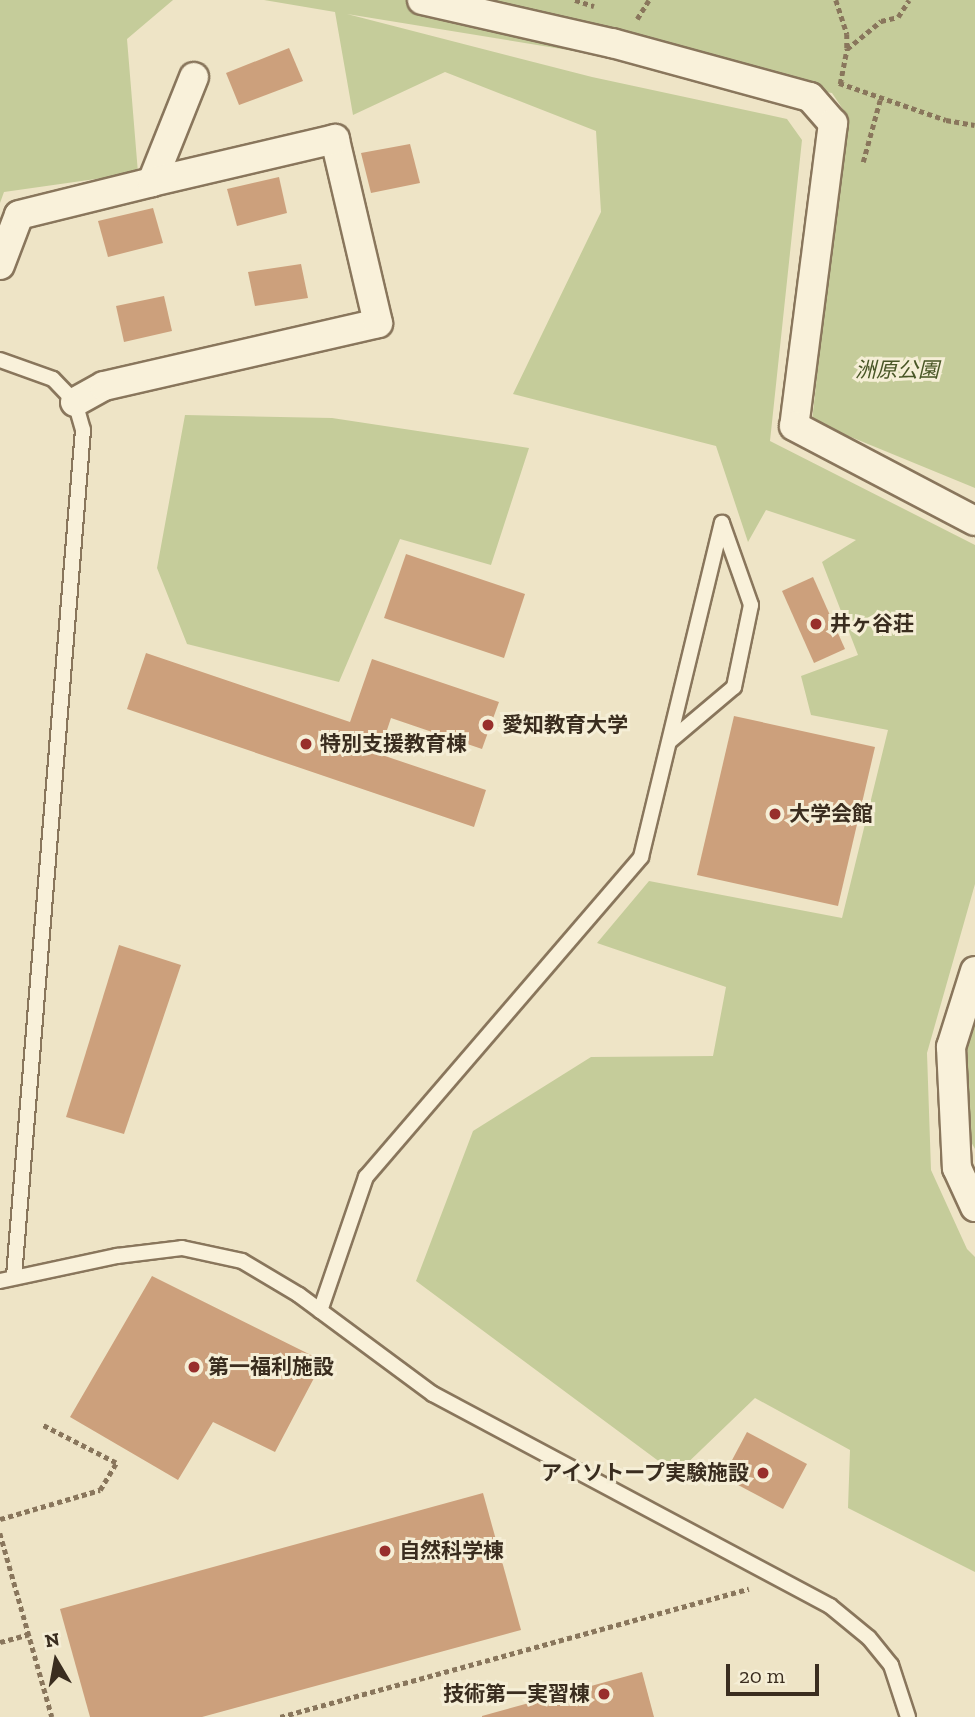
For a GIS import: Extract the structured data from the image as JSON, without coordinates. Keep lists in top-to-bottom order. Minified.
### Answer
{"parks":["洲原公園"],"places":["井ヶ谷荘","愛知教育大学","特別支援教育棟","大学会館","第一福利施設","アイソトープ実験施設","自然科学棟","技術第一実習棟"],"scale_bar":"20 m","north":"top"}
